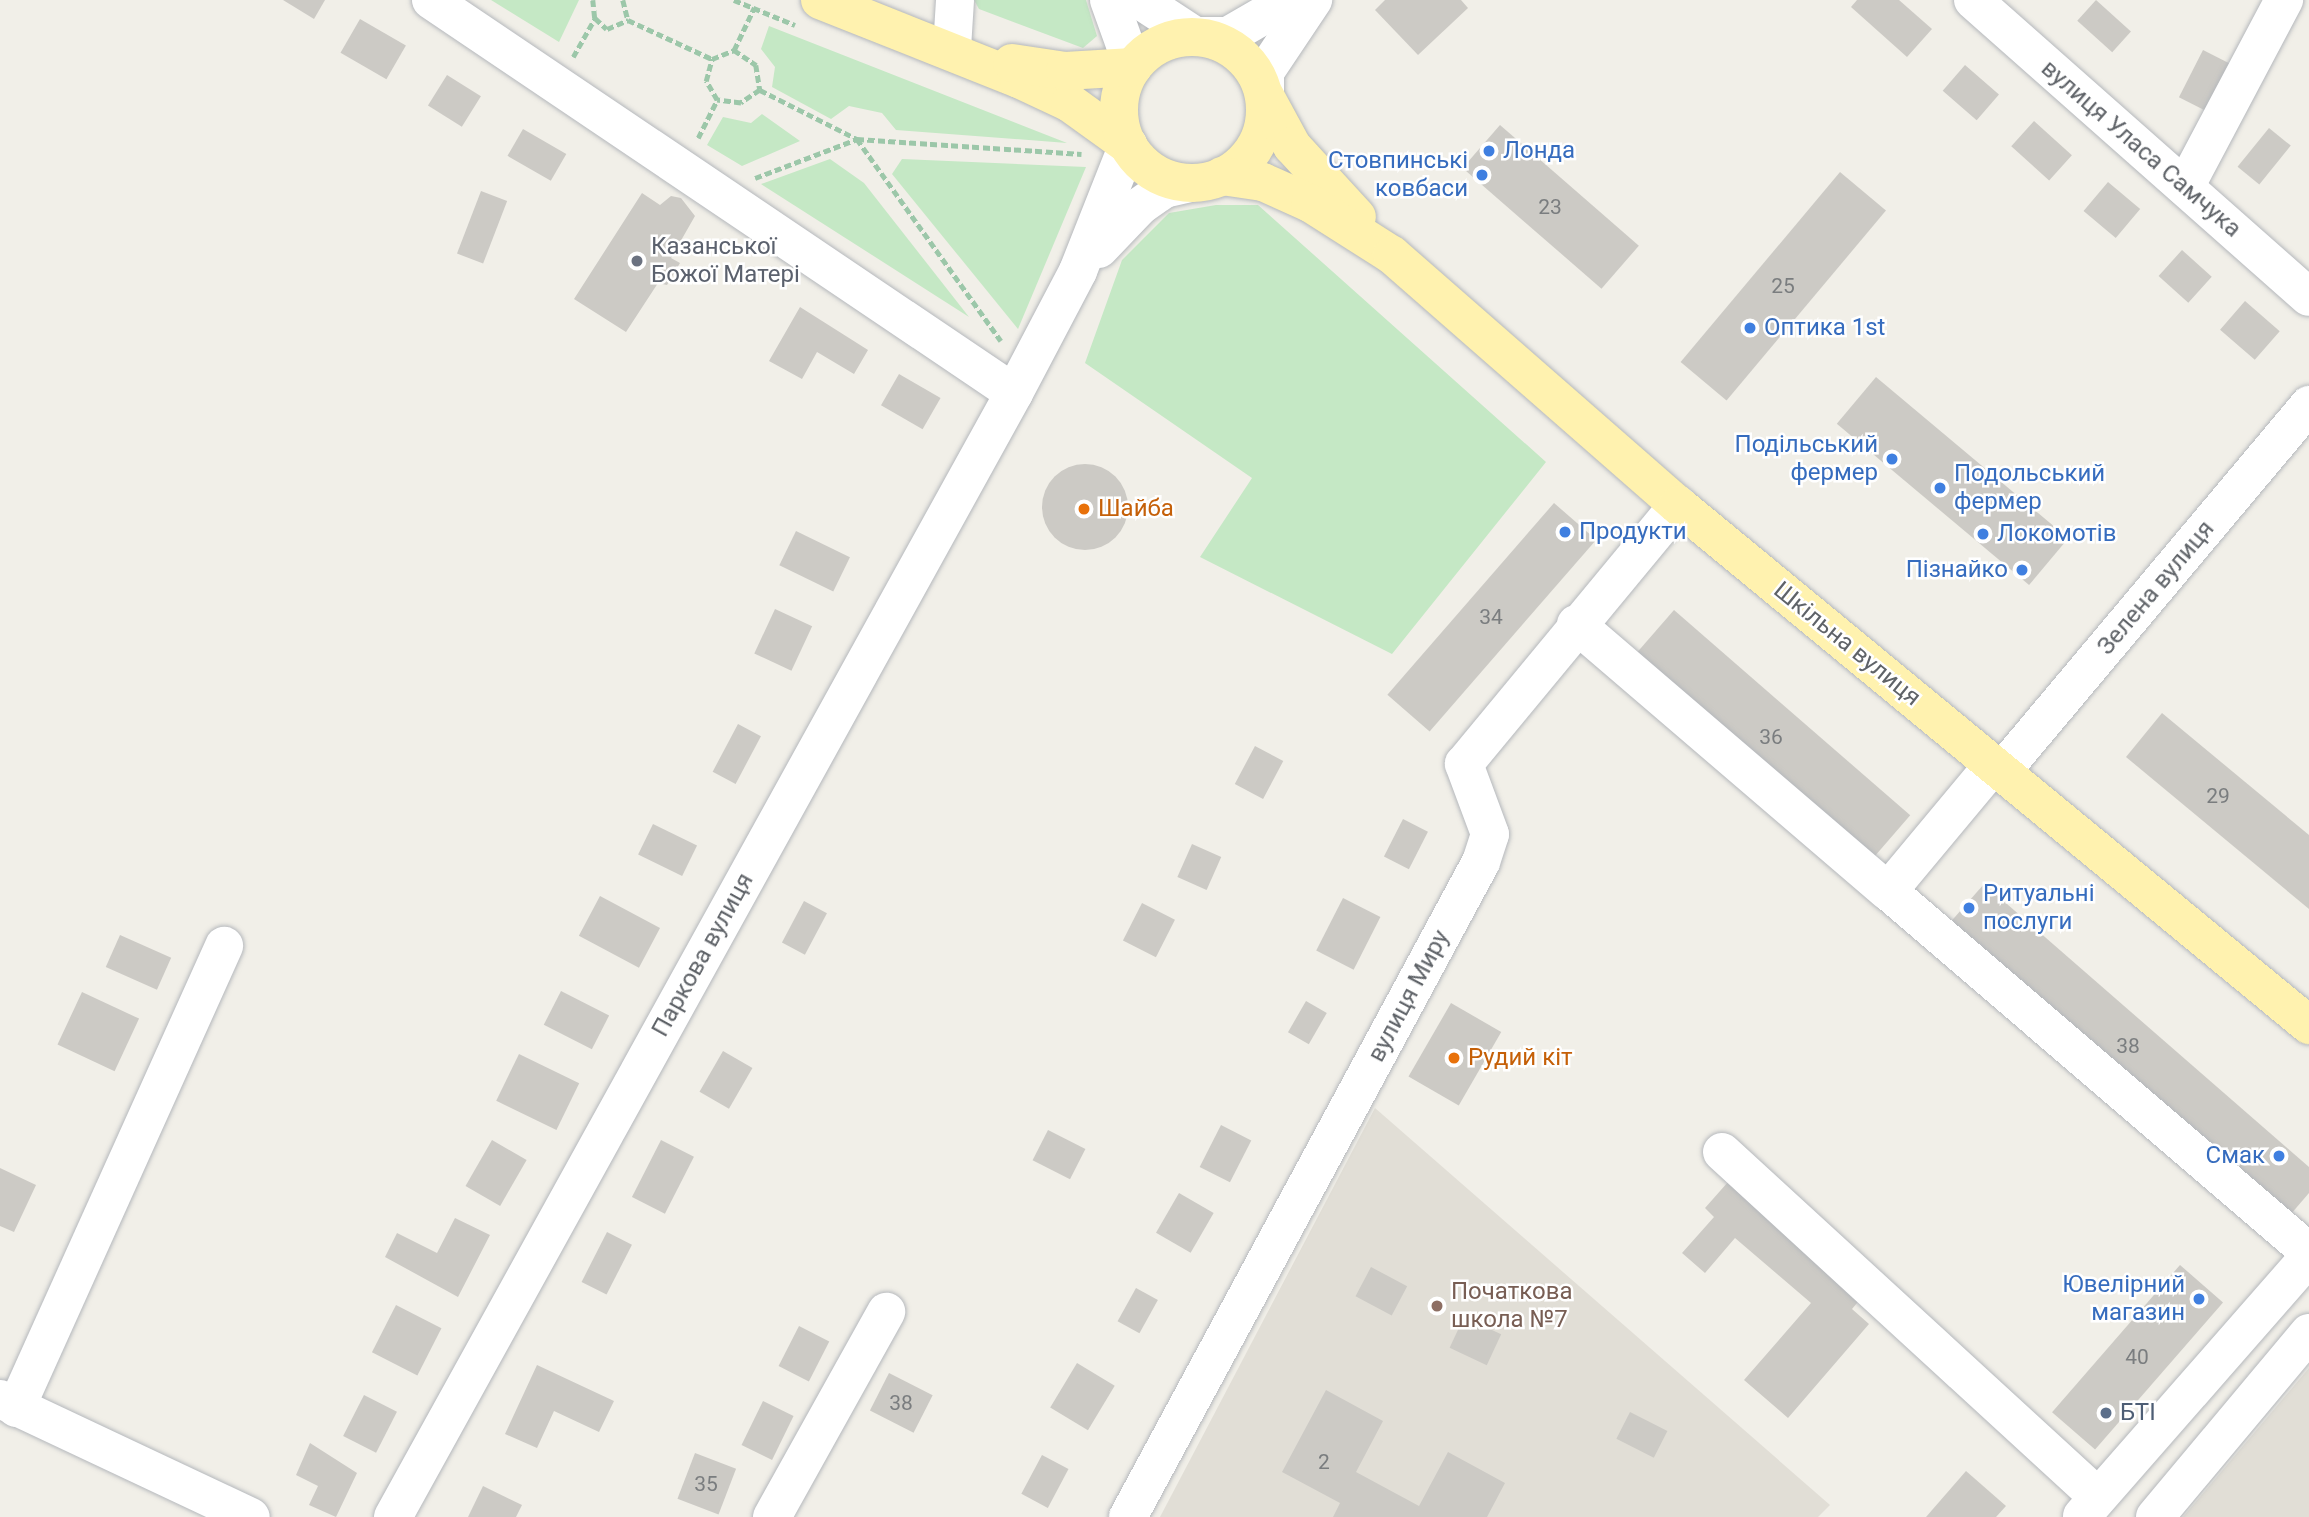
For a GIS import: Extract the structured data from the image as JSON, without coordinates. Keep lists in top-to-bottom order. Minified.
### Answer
{"streets":{"main road":["Шкільна вулиця"],"street":["вулиця Уласа Самчука","Зелена вулиця","Паркова вулиця","вулиця Миру"]},"crossings":[["Зелена вулиця","Шкільна вулиця"],["Шкільна вулиця","вулиця Миру"]],"places":["Лонда","Стовпинські ковбаси","Казанської Божої Матері","Оптика 1st","Подільський фермер","Подольський фермер","Шайба","Продукти","Локомотiв","Пiзнайко","Ритуальнi послуги","Рудий кіт","Смак","Ювелiрний магазин","Початкова школа №7","БТI"],"house_numbers":["23","25","34","36","29","38","40","38","2","35"]}
